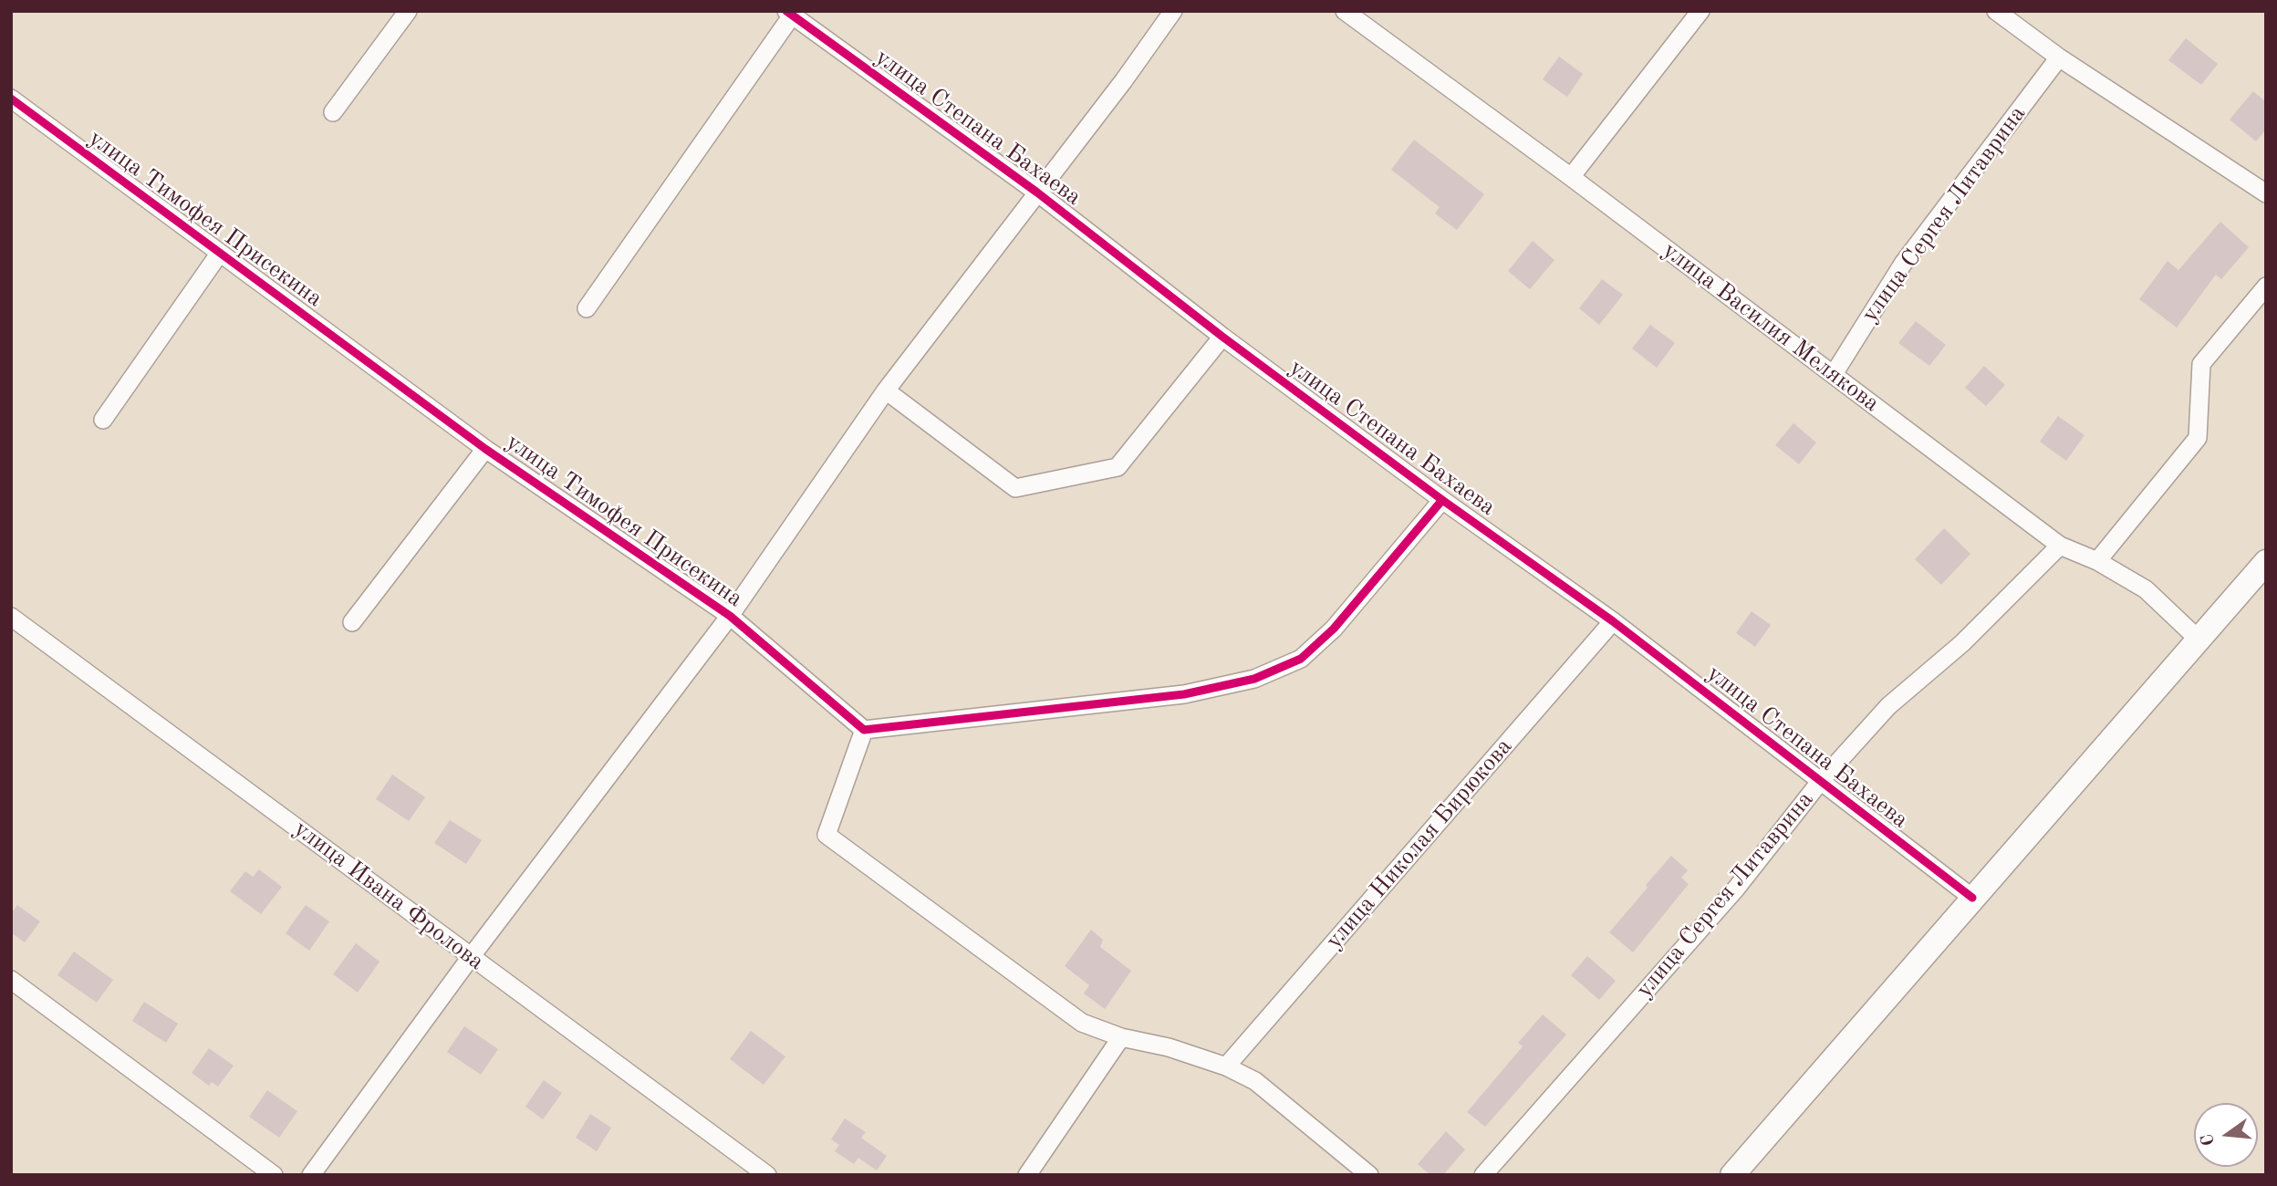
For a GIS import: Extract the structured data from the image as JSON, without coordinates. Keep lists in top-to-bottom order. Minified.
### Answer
{"streets":{"street":["улица Степана Бахаева","улица Сергея Литаврина","улица Тимофея Присекина","улица Василия Мелякова","улица Николая Бирюкова","улица Ивана Фролова"]},"crossings":[["улица Степана Бахаева","улица Сергея Литаврина"],["улица Степана Бахаева","улица Тимофея Присекина"],["улица Степана Бахаева","улица Николая Бирюкова"],["улица Сергея Литаврина","улица Василия Мелякова"],["улица Тимофея Присекина","улица Ивана Фролова"]],"north":"left"}
